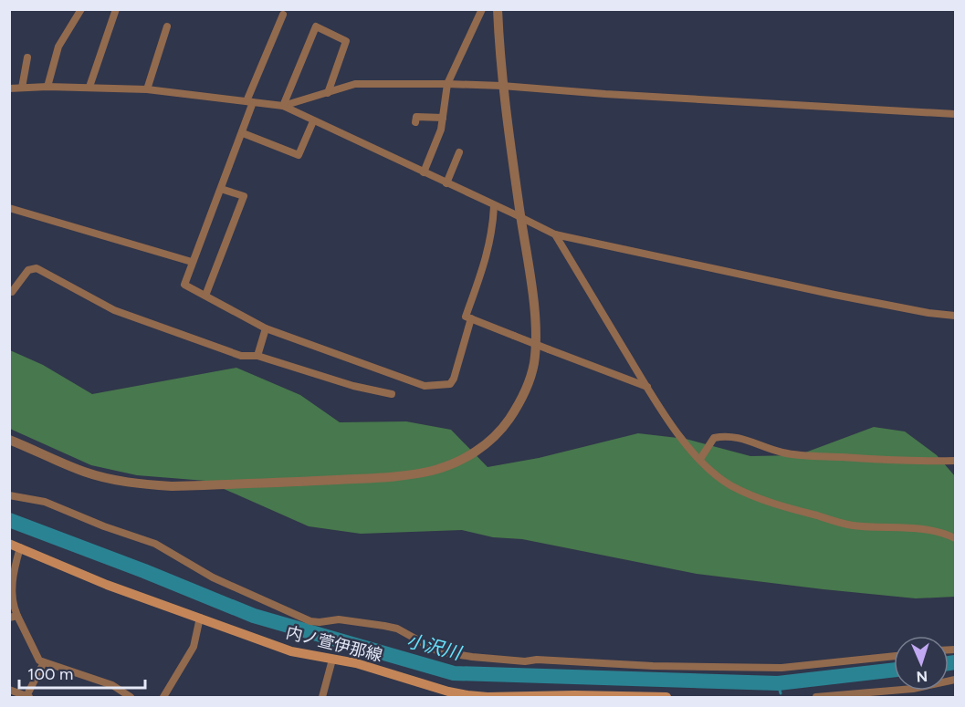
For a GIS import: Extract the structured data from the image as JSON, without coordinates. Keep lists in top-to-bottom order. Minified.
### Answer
{"streets":{"main road":["内ノ萱伊那線"]},"water":["小沢川"],"scale_bar":"100 m","north":"bottom"}
